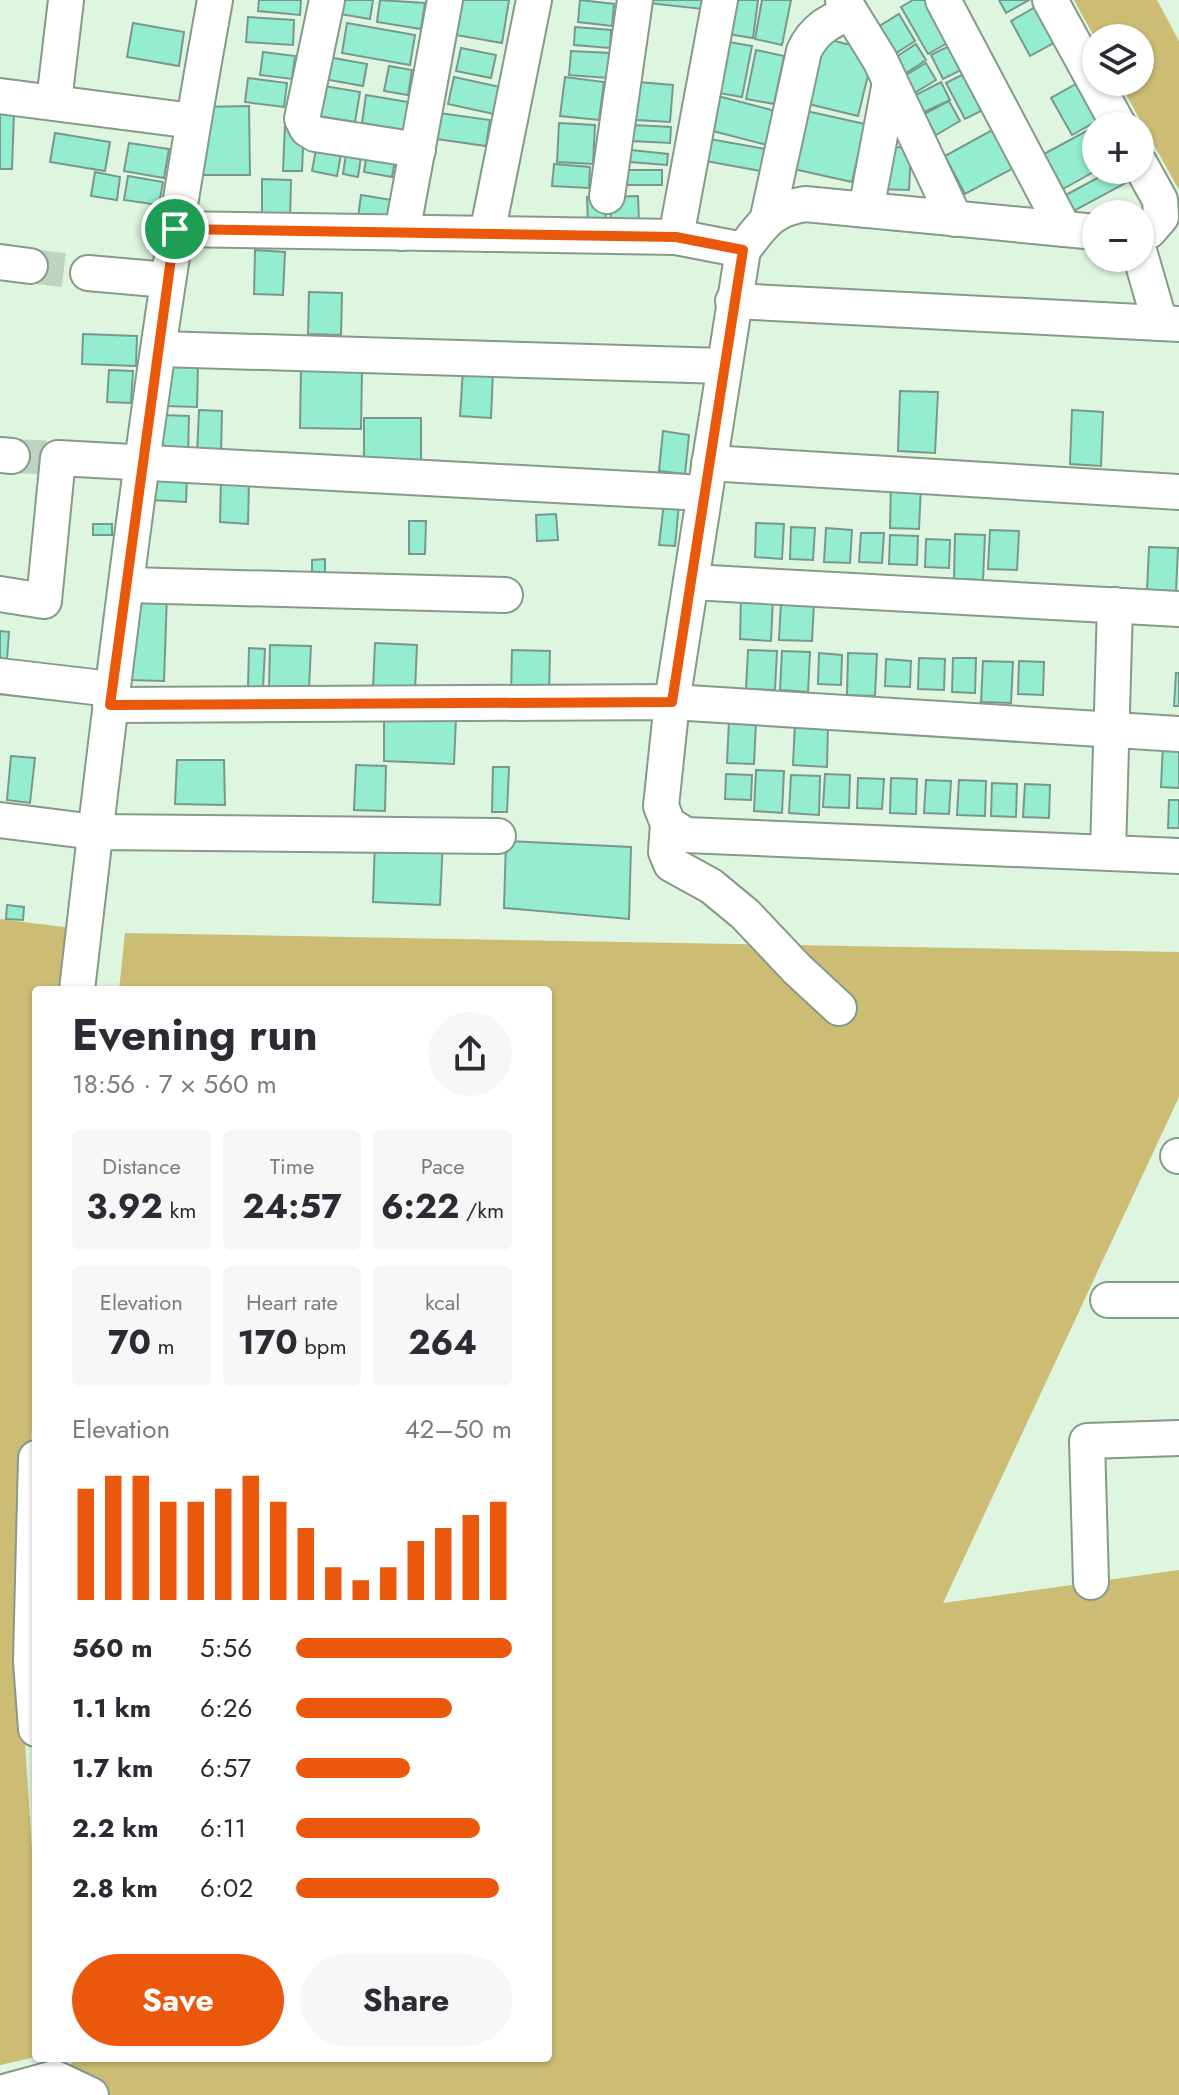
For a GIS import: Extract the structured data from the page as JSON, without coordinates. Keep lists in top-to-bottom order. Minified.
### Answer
{"page":{"map_buttons":["+","−"],"heading":["Evening run","18:56 · 7 × 560 m"],"stats":[["Distance","3.92 km"],["Time","24:57"],["Pace","6:22 /km"],["Elevation","70 m"],["Heart rate","170 bpm"],["kcal","264"]],"chart":["Elevation","42–50 m"],"list":[{"name":"560 m","note":"5:56"},{"name":"1.1 km","note":"6:26"},{"name":"1.7 km","note":"6:57"},{"name":"2.2 km","note":"6:11"},{"name":"2.8 km","note":"6:02"}],"buttons":["Save","Share"]}}
